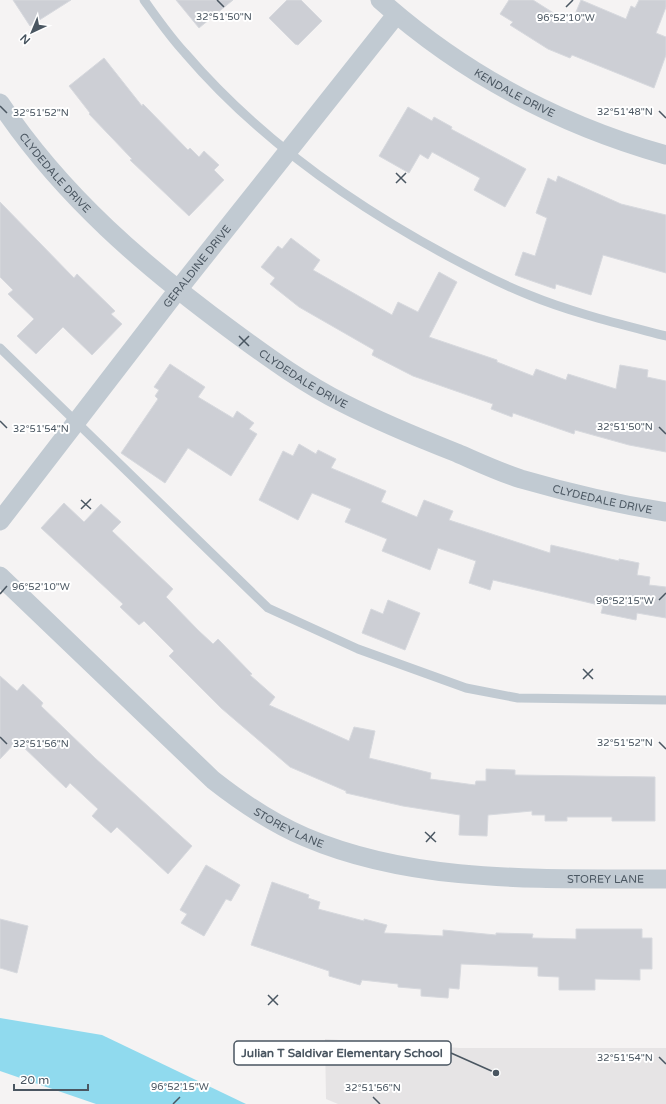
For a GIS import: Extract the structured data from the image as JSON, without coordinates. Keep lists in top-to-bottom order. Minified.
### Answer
{"streets":{"street":["KENDALE DRIVE","CLYDEDALE DRIVE","GERALDINE DRIVE","STOREY LANE"]},"crossings":[["KENDALE DRIVE","GERALDINE DRIVE"],["CLYDEDALE DRIVE","GERALDINE DRIVE"]],"places":["Julian T Saldivar Elementary School"],"scale_bar":"20 m","north":"bottom left","coordinates":["32°51'50\"N","96°52'10\"W","32°51'48\"N","32°51'52\"N","32°51'54\"N","96°52'15\"W","32°51'56\"N"]}
